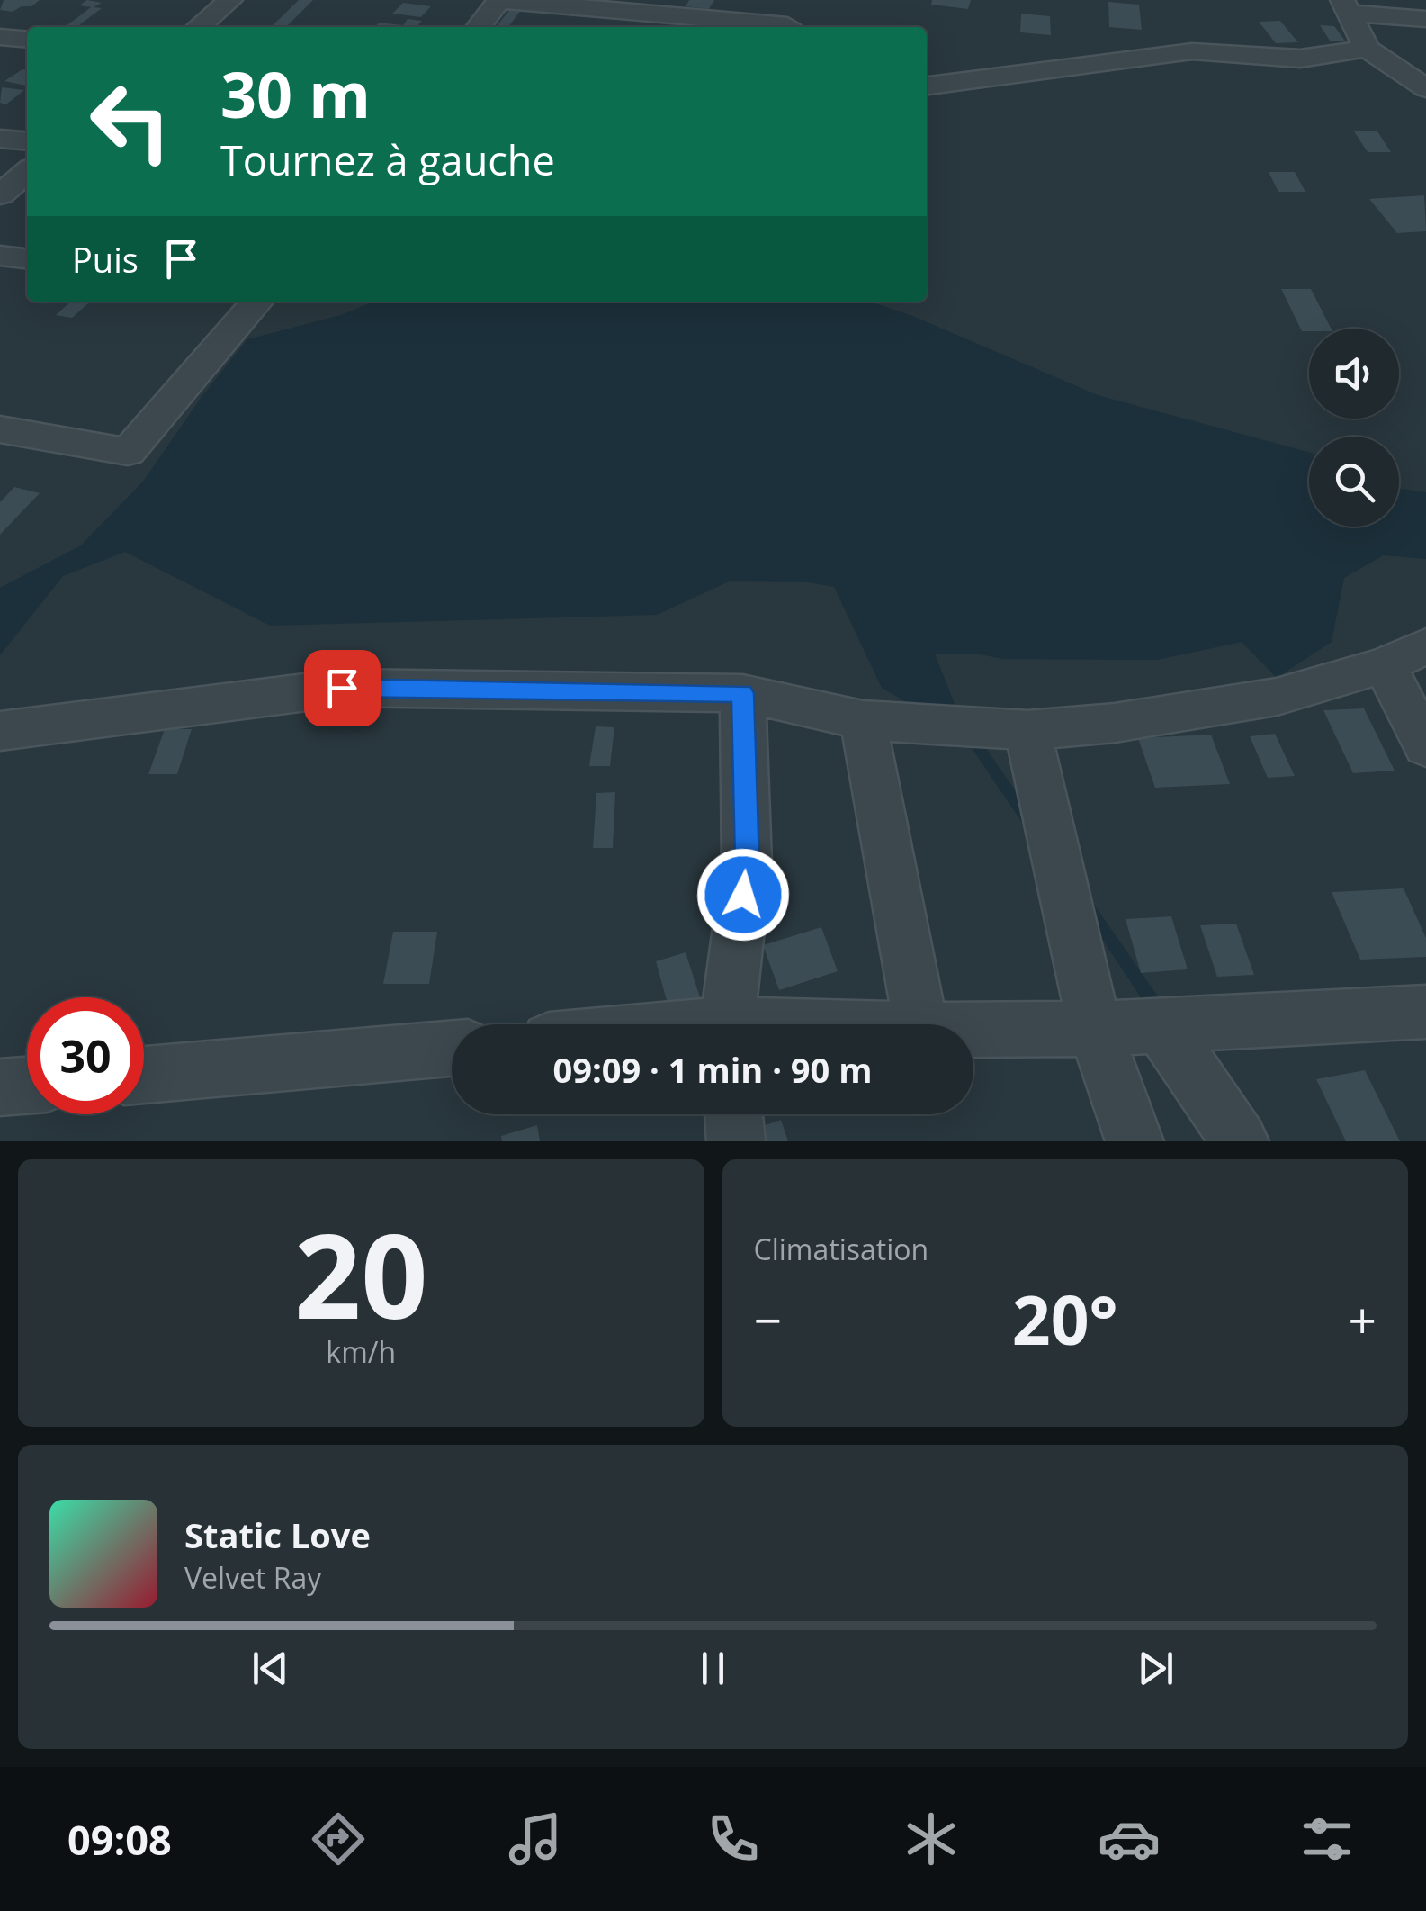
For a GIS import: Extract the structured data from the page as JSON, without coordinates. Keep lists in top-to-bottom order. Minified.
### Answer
{"page":{"turn":["30 m","Tournez à gauche"],"then":"Puis","limit":"30","trip":"09:09 · 1 min · 90 m","tile":[["20","km/h"],"Climatisation"],"heat":["−","20°","+"],"song":["Static Love","Velvet Ray"],"tabs":"09:08"}}
